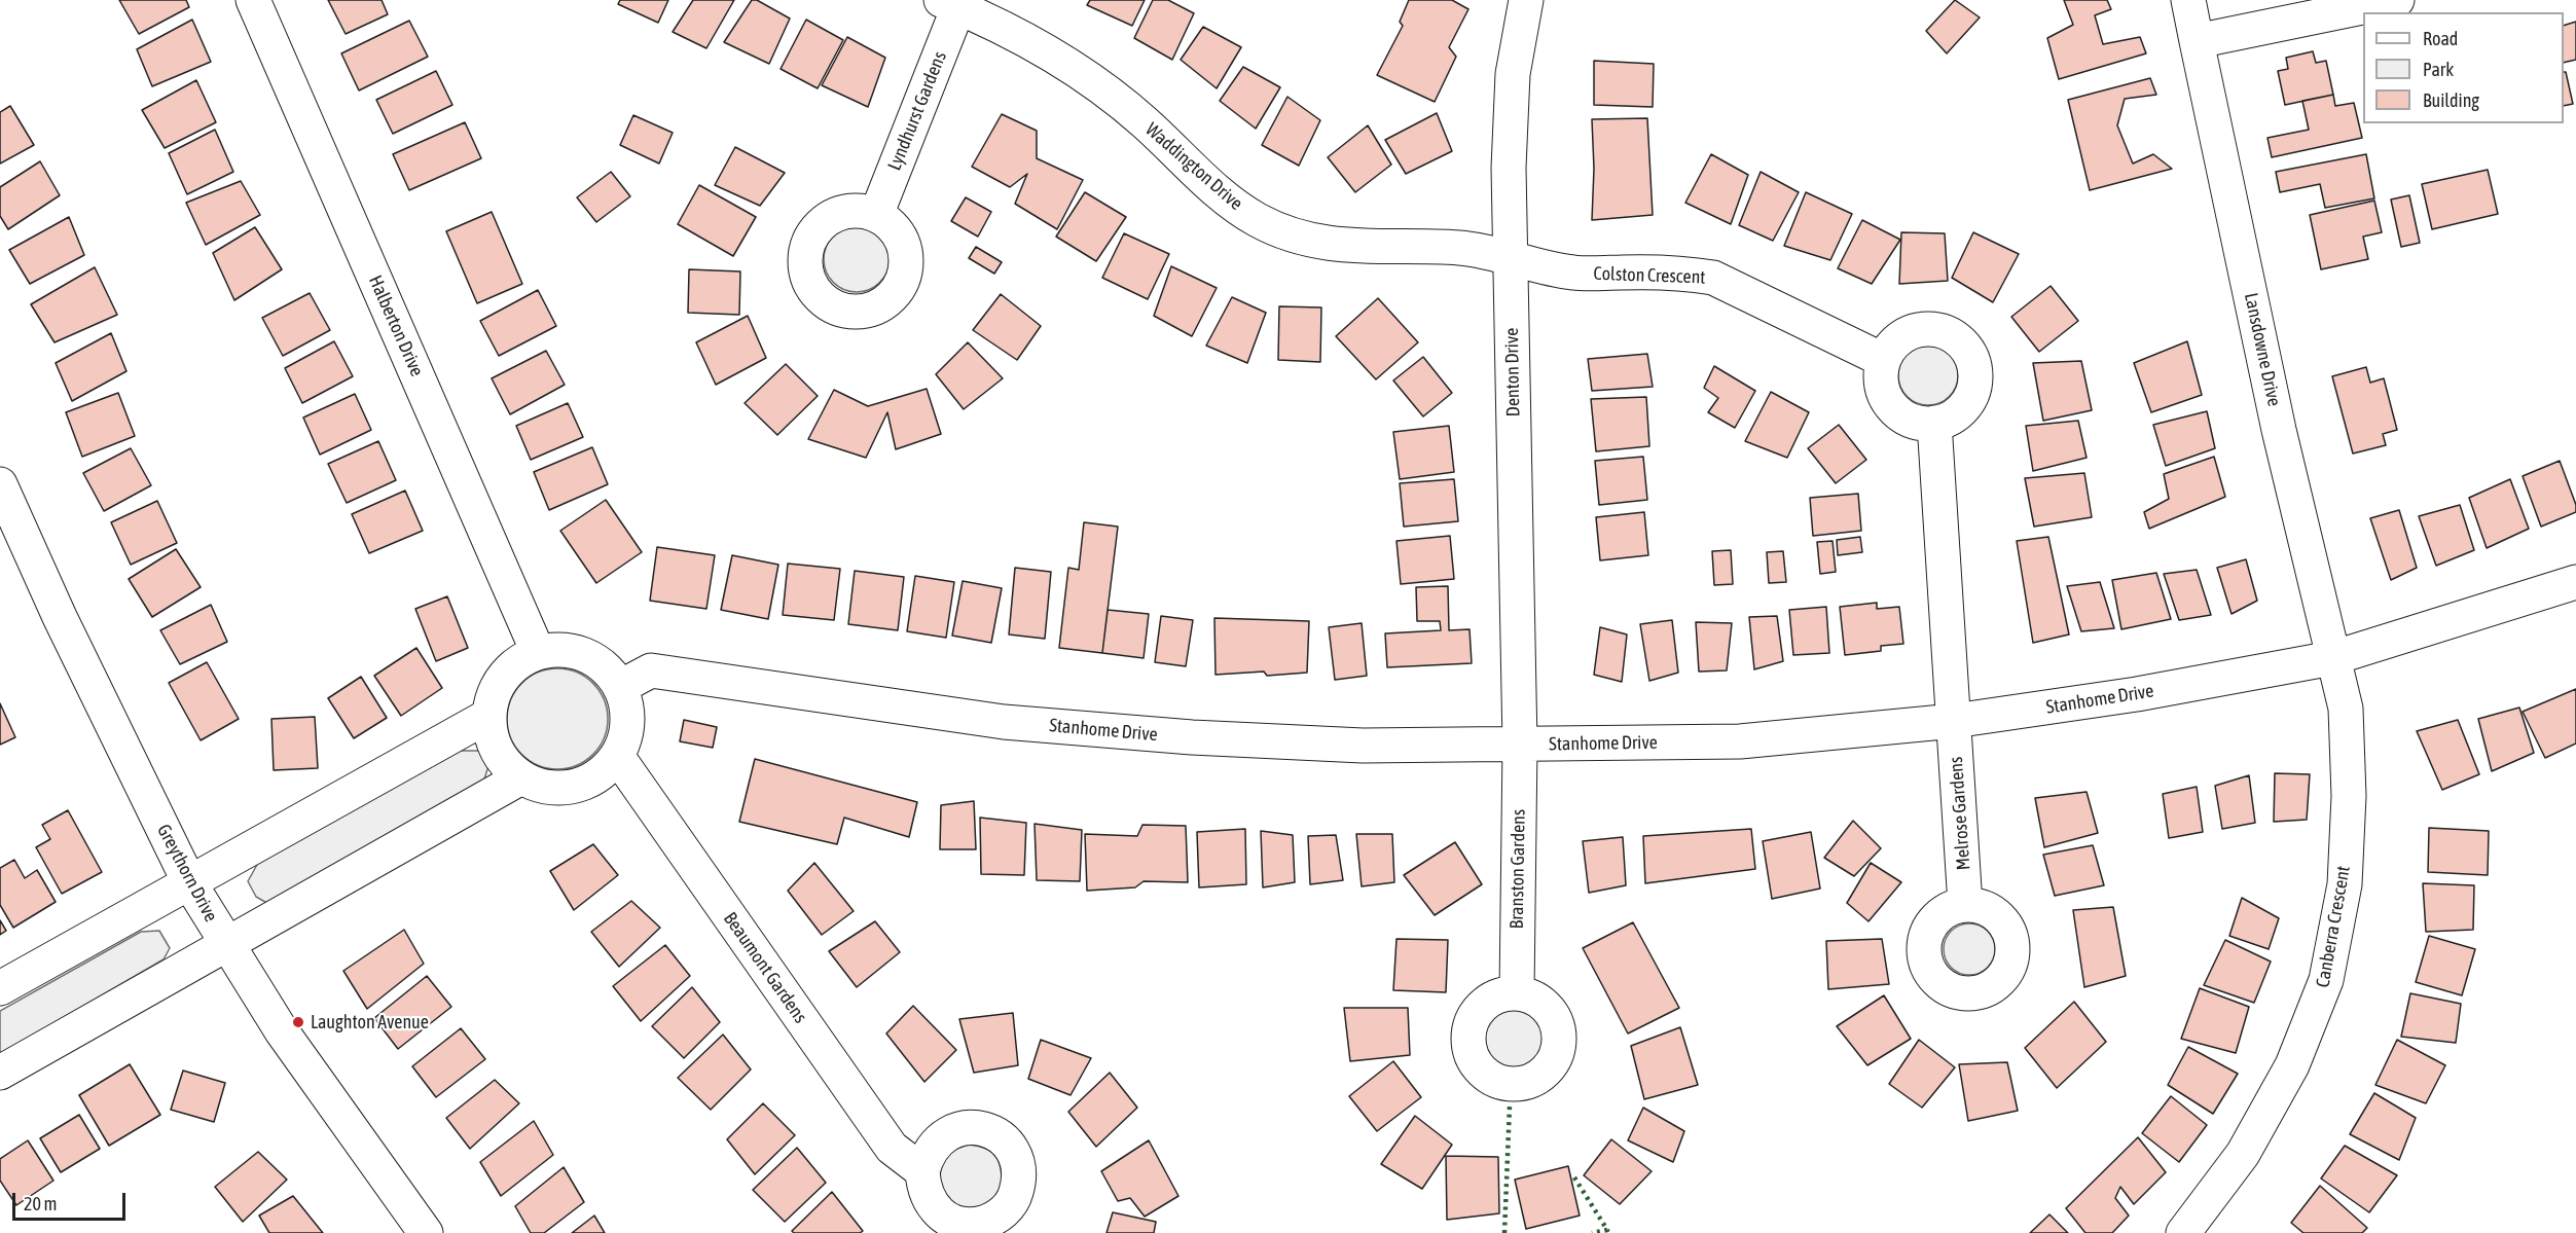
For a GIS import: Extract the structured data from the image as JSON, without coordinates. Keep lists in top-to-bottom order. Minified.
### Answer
{"streets":{"street":["Lyndhurst Gardens","Waddington Drive","Colston Crescent","Halberton Drive","Lansdowne Drive","Denton Drive","Stanhome Drive","Melrose Gardens","Branston Gardens","Greythorn Drive","Canberra Crescent","Beaumont Gardens"]},"crossings":[["Lyndhurst Gardens","Waddington Drive"],["Waddington Drive","Colston Crescent"],["Waddington Drive","Denton Drive"],["Colston Crescent","Denton Drive"],["Halberton Drive","Stanhome Drive"],["Halberton Drive","Beaumont Gardens"],["Lansdowne Drive","Stanhome Drive"],["Lansdowne Drive","Canberra Crescent"],["Denton Drive","Stanhome Drive"],["Denton Drive","Branston Gardens"],["Stanhome Drive","Melrose Gardens"],["Stanhome Drive","Branston Gardens"],["Stanhome Drive","Canberra Crescent"],["Stanhome Drive","Beaumont Gardens"]],"places":["Laughton Avenue"],"legend":["Road","Park","Building"],"scale_bar":"20 m"}
